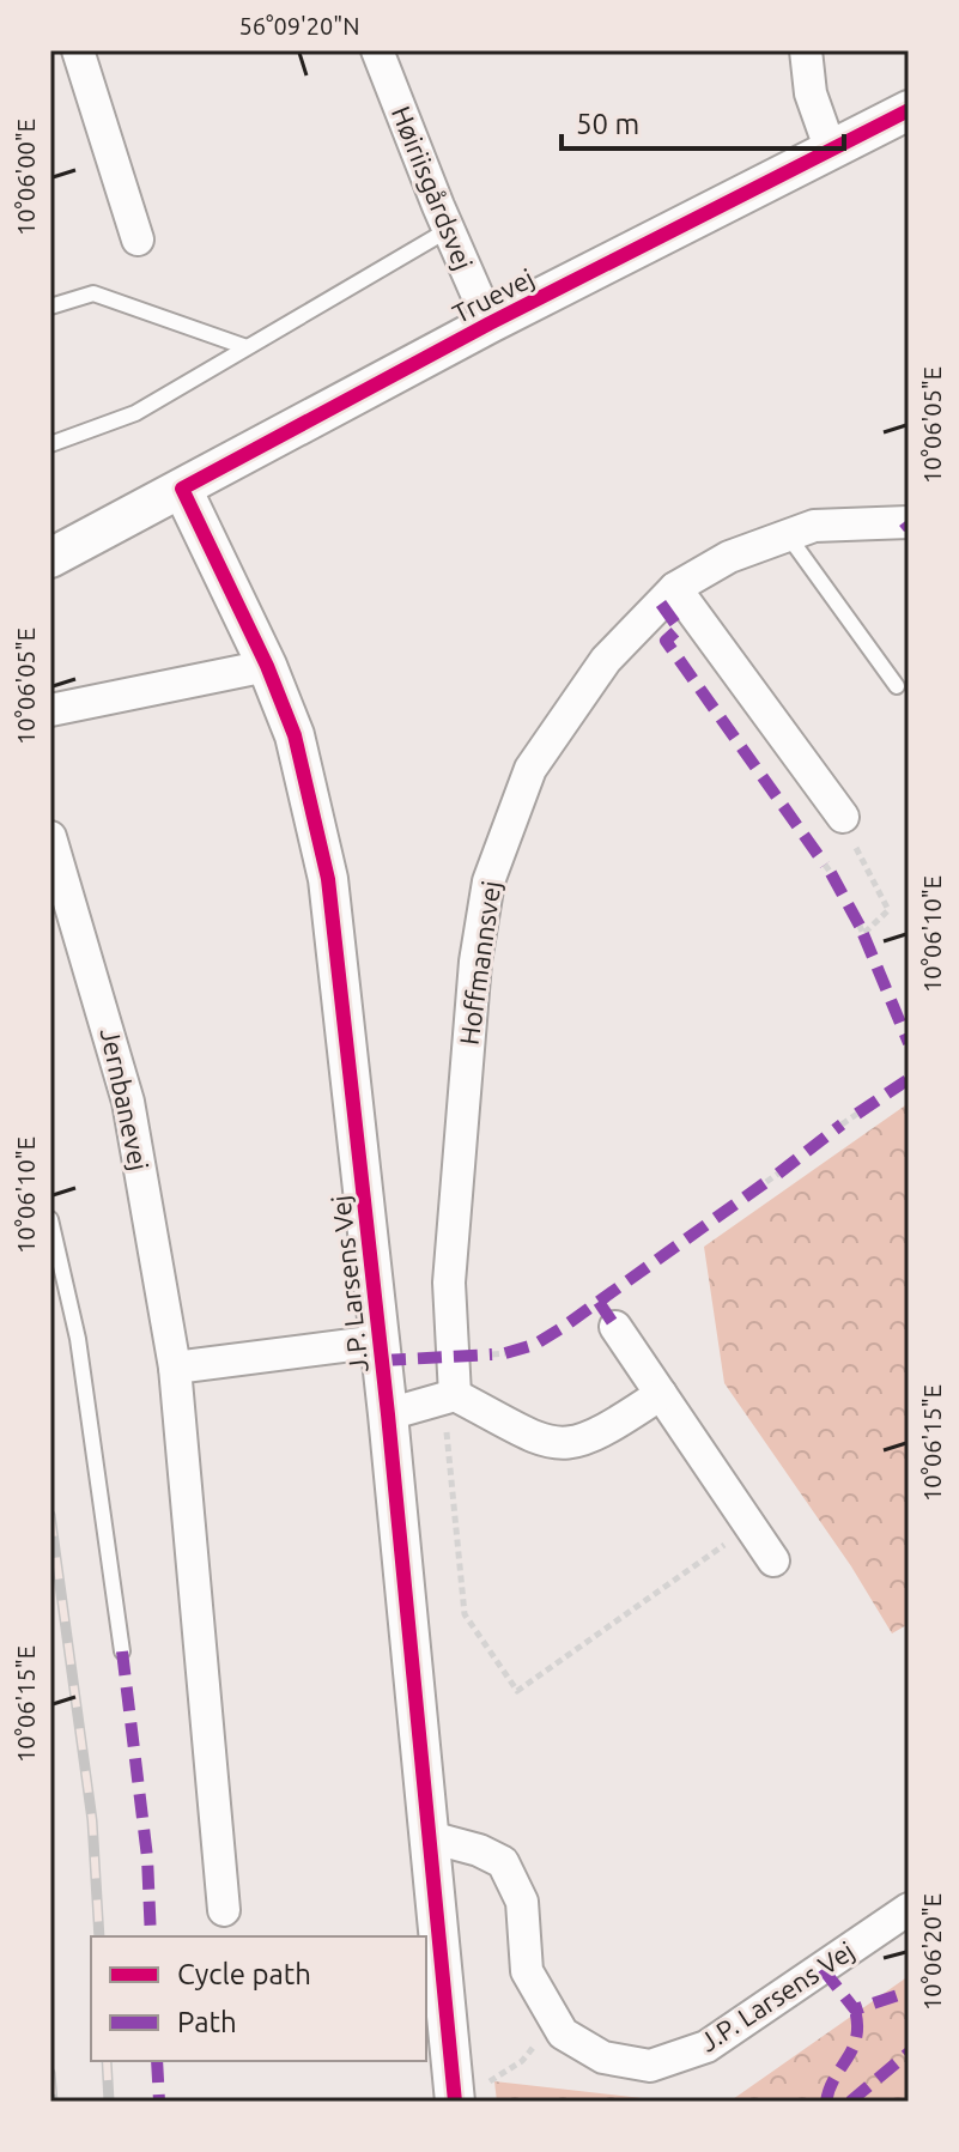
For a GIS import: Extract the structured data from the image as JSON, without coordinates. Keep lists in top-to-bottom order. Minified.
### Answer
{"streets":{"street":["Høiriisgårdsvej","Truevej","Hoffmannsvej","Jernbanevej","J.P. Larsens Vej"]},"crossings":[["Høiriisgårdsvej","Truevej"],["Truevej","J.P. Larsens Vej"]],"legend":["Cycle path","Path"],"scale_bar":"50 m","coordinates":["56°09'20\"N","10°06'00\"E","10°06'05\"E","10°06'10\"E","10°06'15\"E","10°06'20\"E"]}
